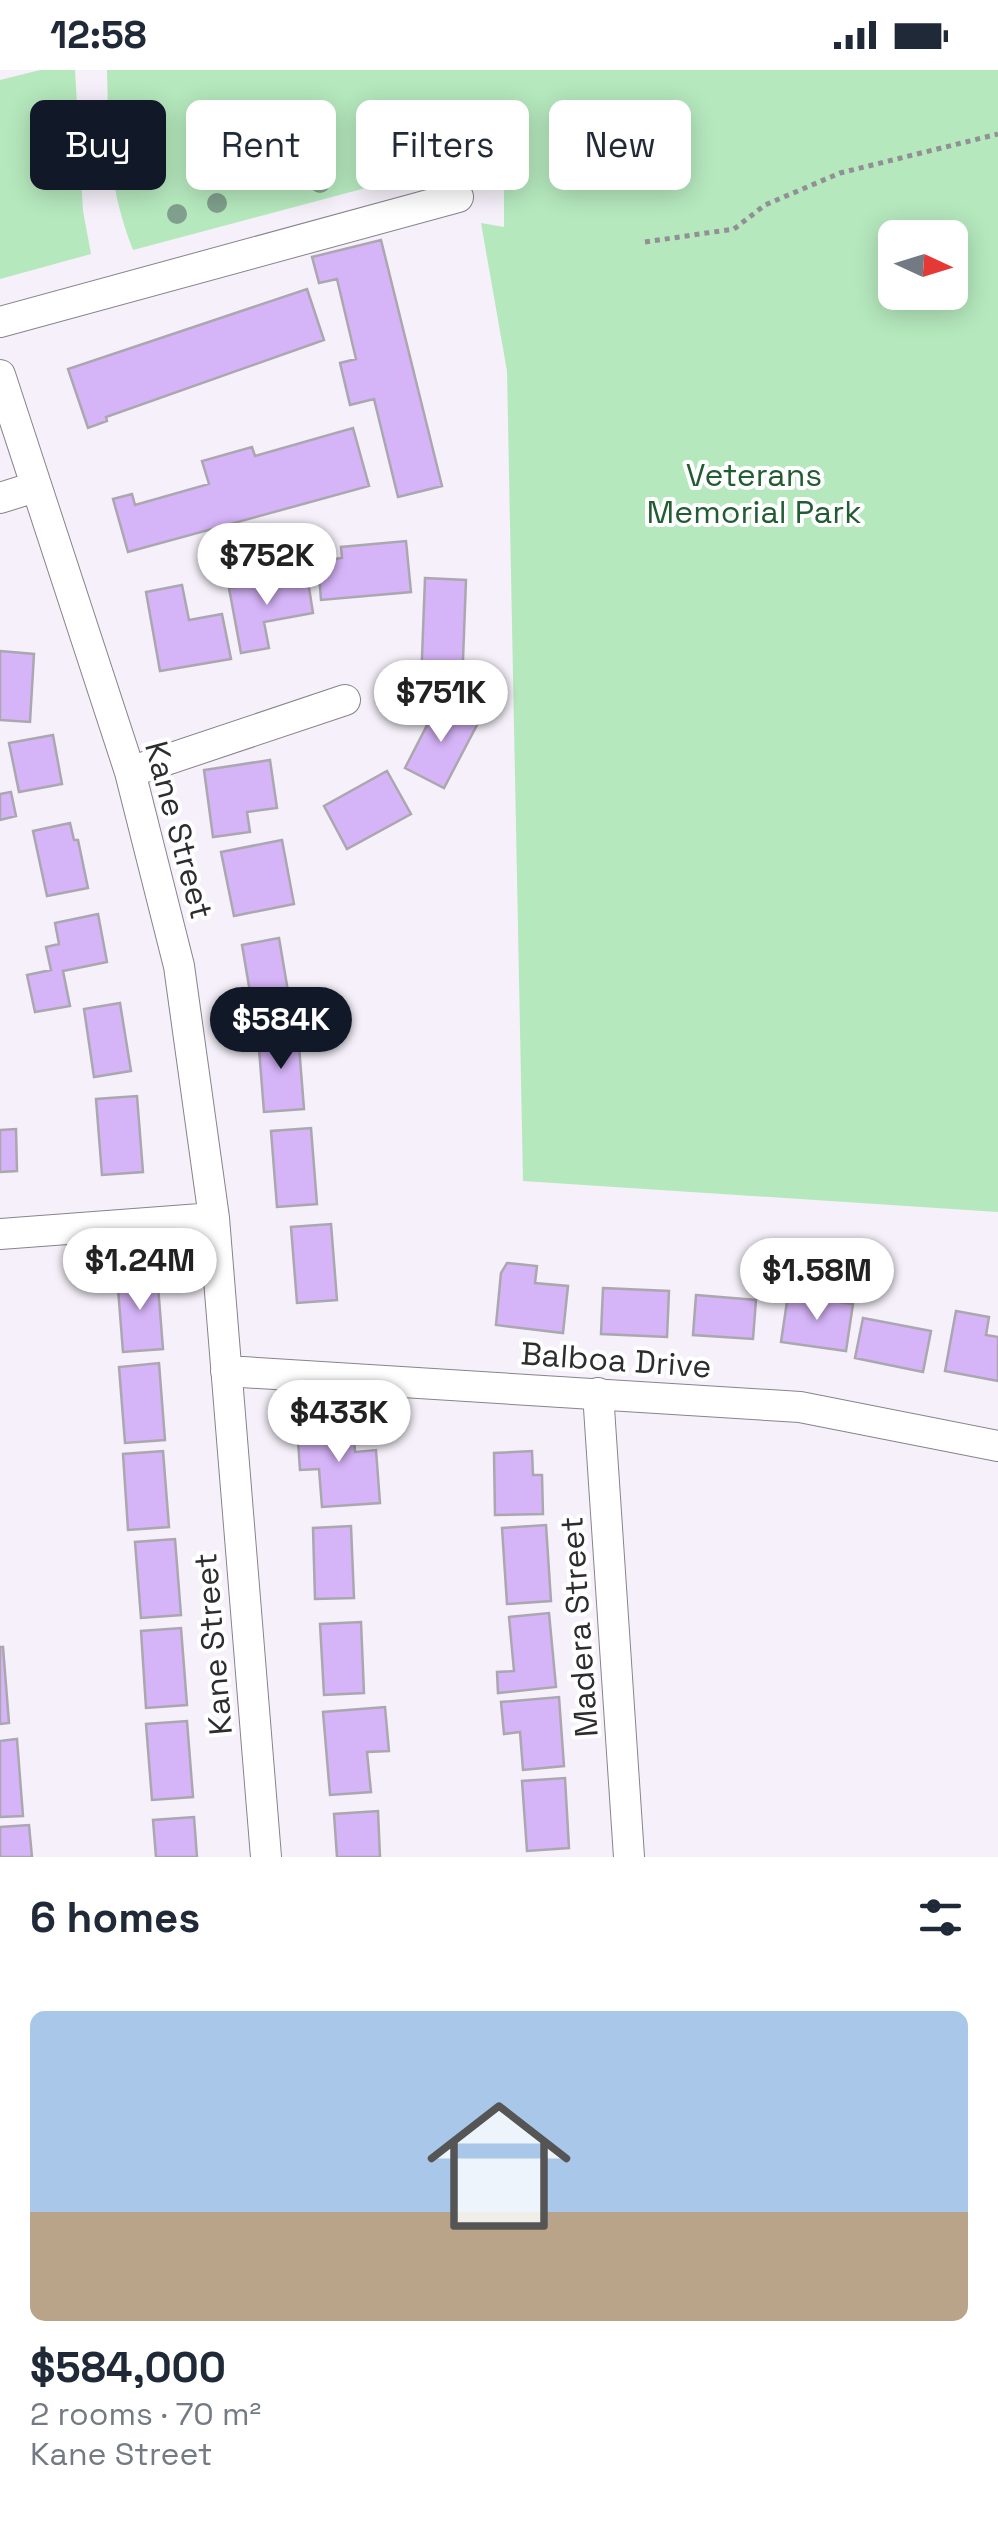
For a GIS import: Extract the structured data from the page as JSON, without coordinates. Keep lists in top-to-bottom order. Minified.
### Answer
{"streets":{"street":["Kane Street","Balboa Drive","Madera Street"]},"crossings":[["Kane Street","Balboa Drive"],["Balboa Drive","Madera Street"]],"parks":["Veterans Memorial Park"],"north":"right","page":{"status":"12:58","chip":["Buy","Rent","Filters","New"],"price":["$752K","$751K","$584K","$1.24M","$1.58M","$433K"],"heading":"6 homes","list":[{"name":"$584,000","note":"2 rooms · 70 m² · Kane Street"}]}}
